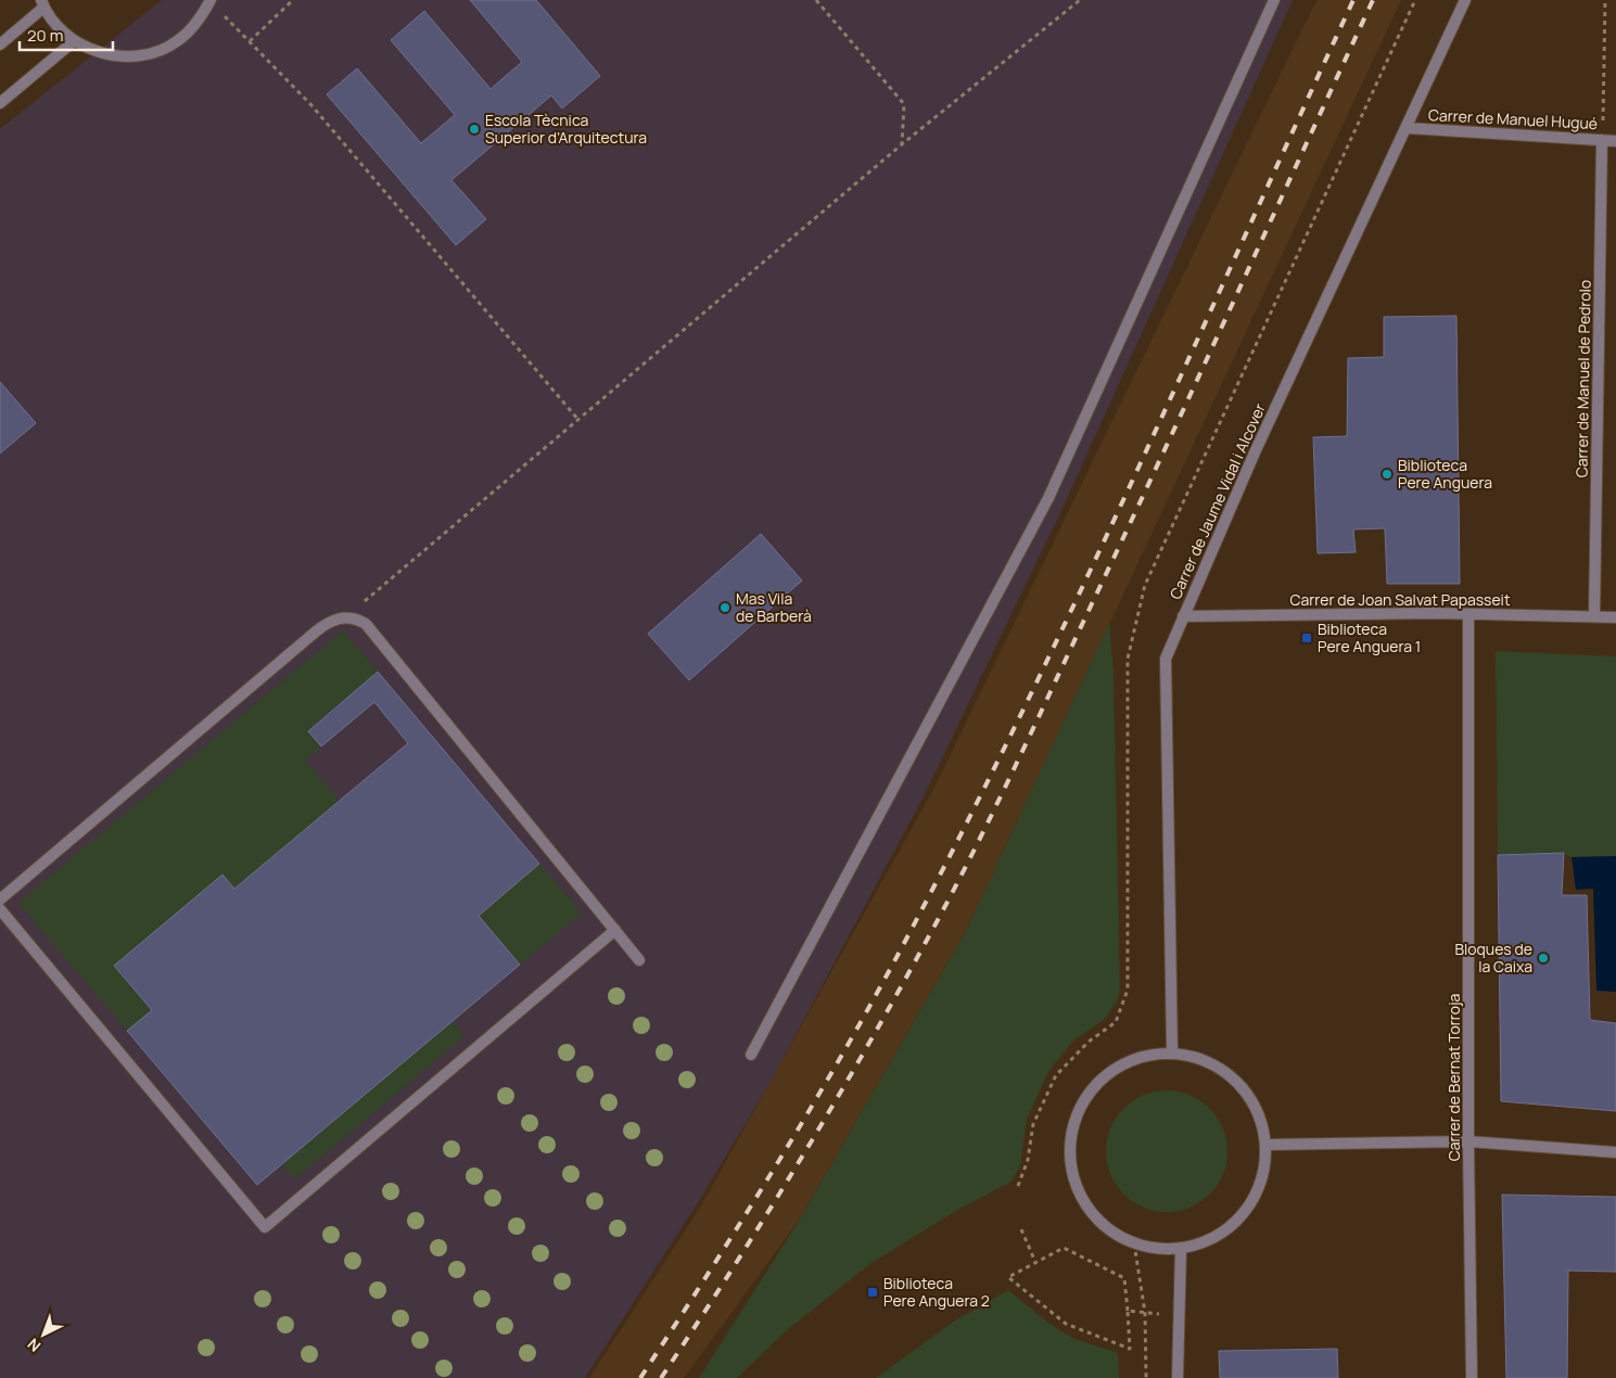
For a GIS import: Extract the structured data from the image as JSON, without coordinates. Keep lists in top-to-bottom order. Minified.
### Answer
{"streets":{"street":["Carrer de Manuel Hugué","Carrer de Manuel de Pedrolo","Carrer de Jaume Vidal i Alcover","Carrer de Joan Salvat Papasseit","Carrer de Bernat Torroja"]},"crossings":[["Carrer de Manuel Hugué","Carrer de Manuel de Pedrolo"],["Carrer de Manuel Hugué","Carrer de Jaume Vidal i Alcover"],["Carrer de Manuel de Pedrolo","Carrer de Joan Salvat Papasseit"],["Carrer de Jaume Vidal i Alcover","Carrer de Joan Salvat Papasseit"],["Carrer de Joan Salvat Papasseit","Carrer de Bernat Torroja"]],"places":{"other":["Escola Tècnica Superior d'Arquitectura","Biblioteca Pere Anguera","Mas Vila de Barberà","Bloques de la Caixa"],"transit":["Biblioteca Pere Anguera 1","Biblioteca Pere Anguera 2"]},"scale_bar":"20 m","north":"bottom left"}
